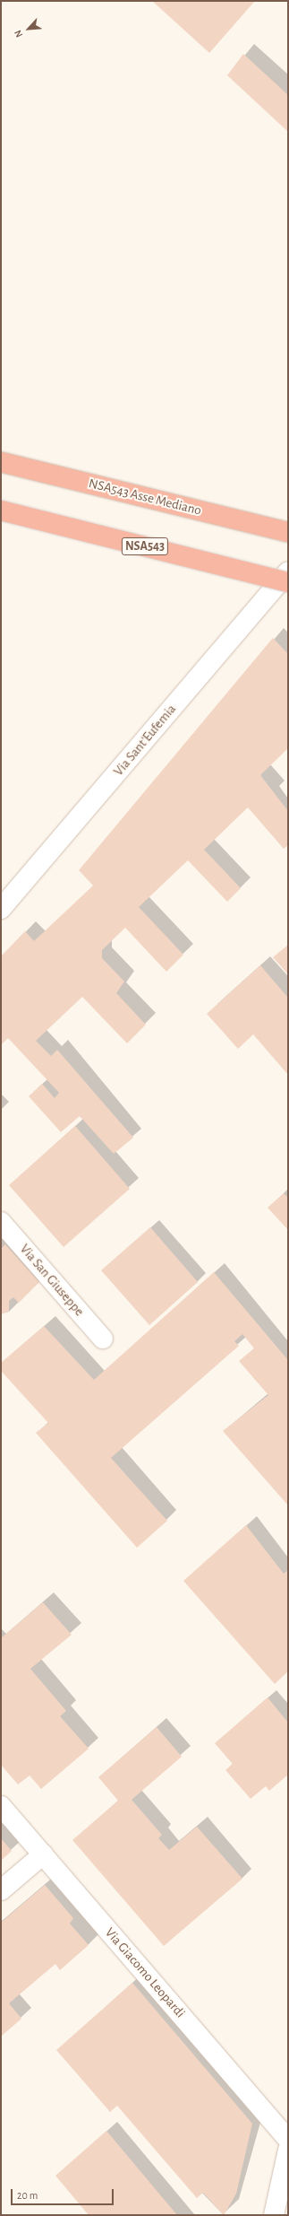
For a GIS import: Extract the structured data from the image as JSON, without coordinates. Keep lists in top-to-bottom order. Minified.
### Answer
{"streets":{"highway":["NSA543 Asse Mediano","NSA543"],"street":["Via Sant'Eufemia","Via San Giuseppe","Via Giacomo Leopardi"]},"scale_bar":"20 m","north":"bottom left"}
